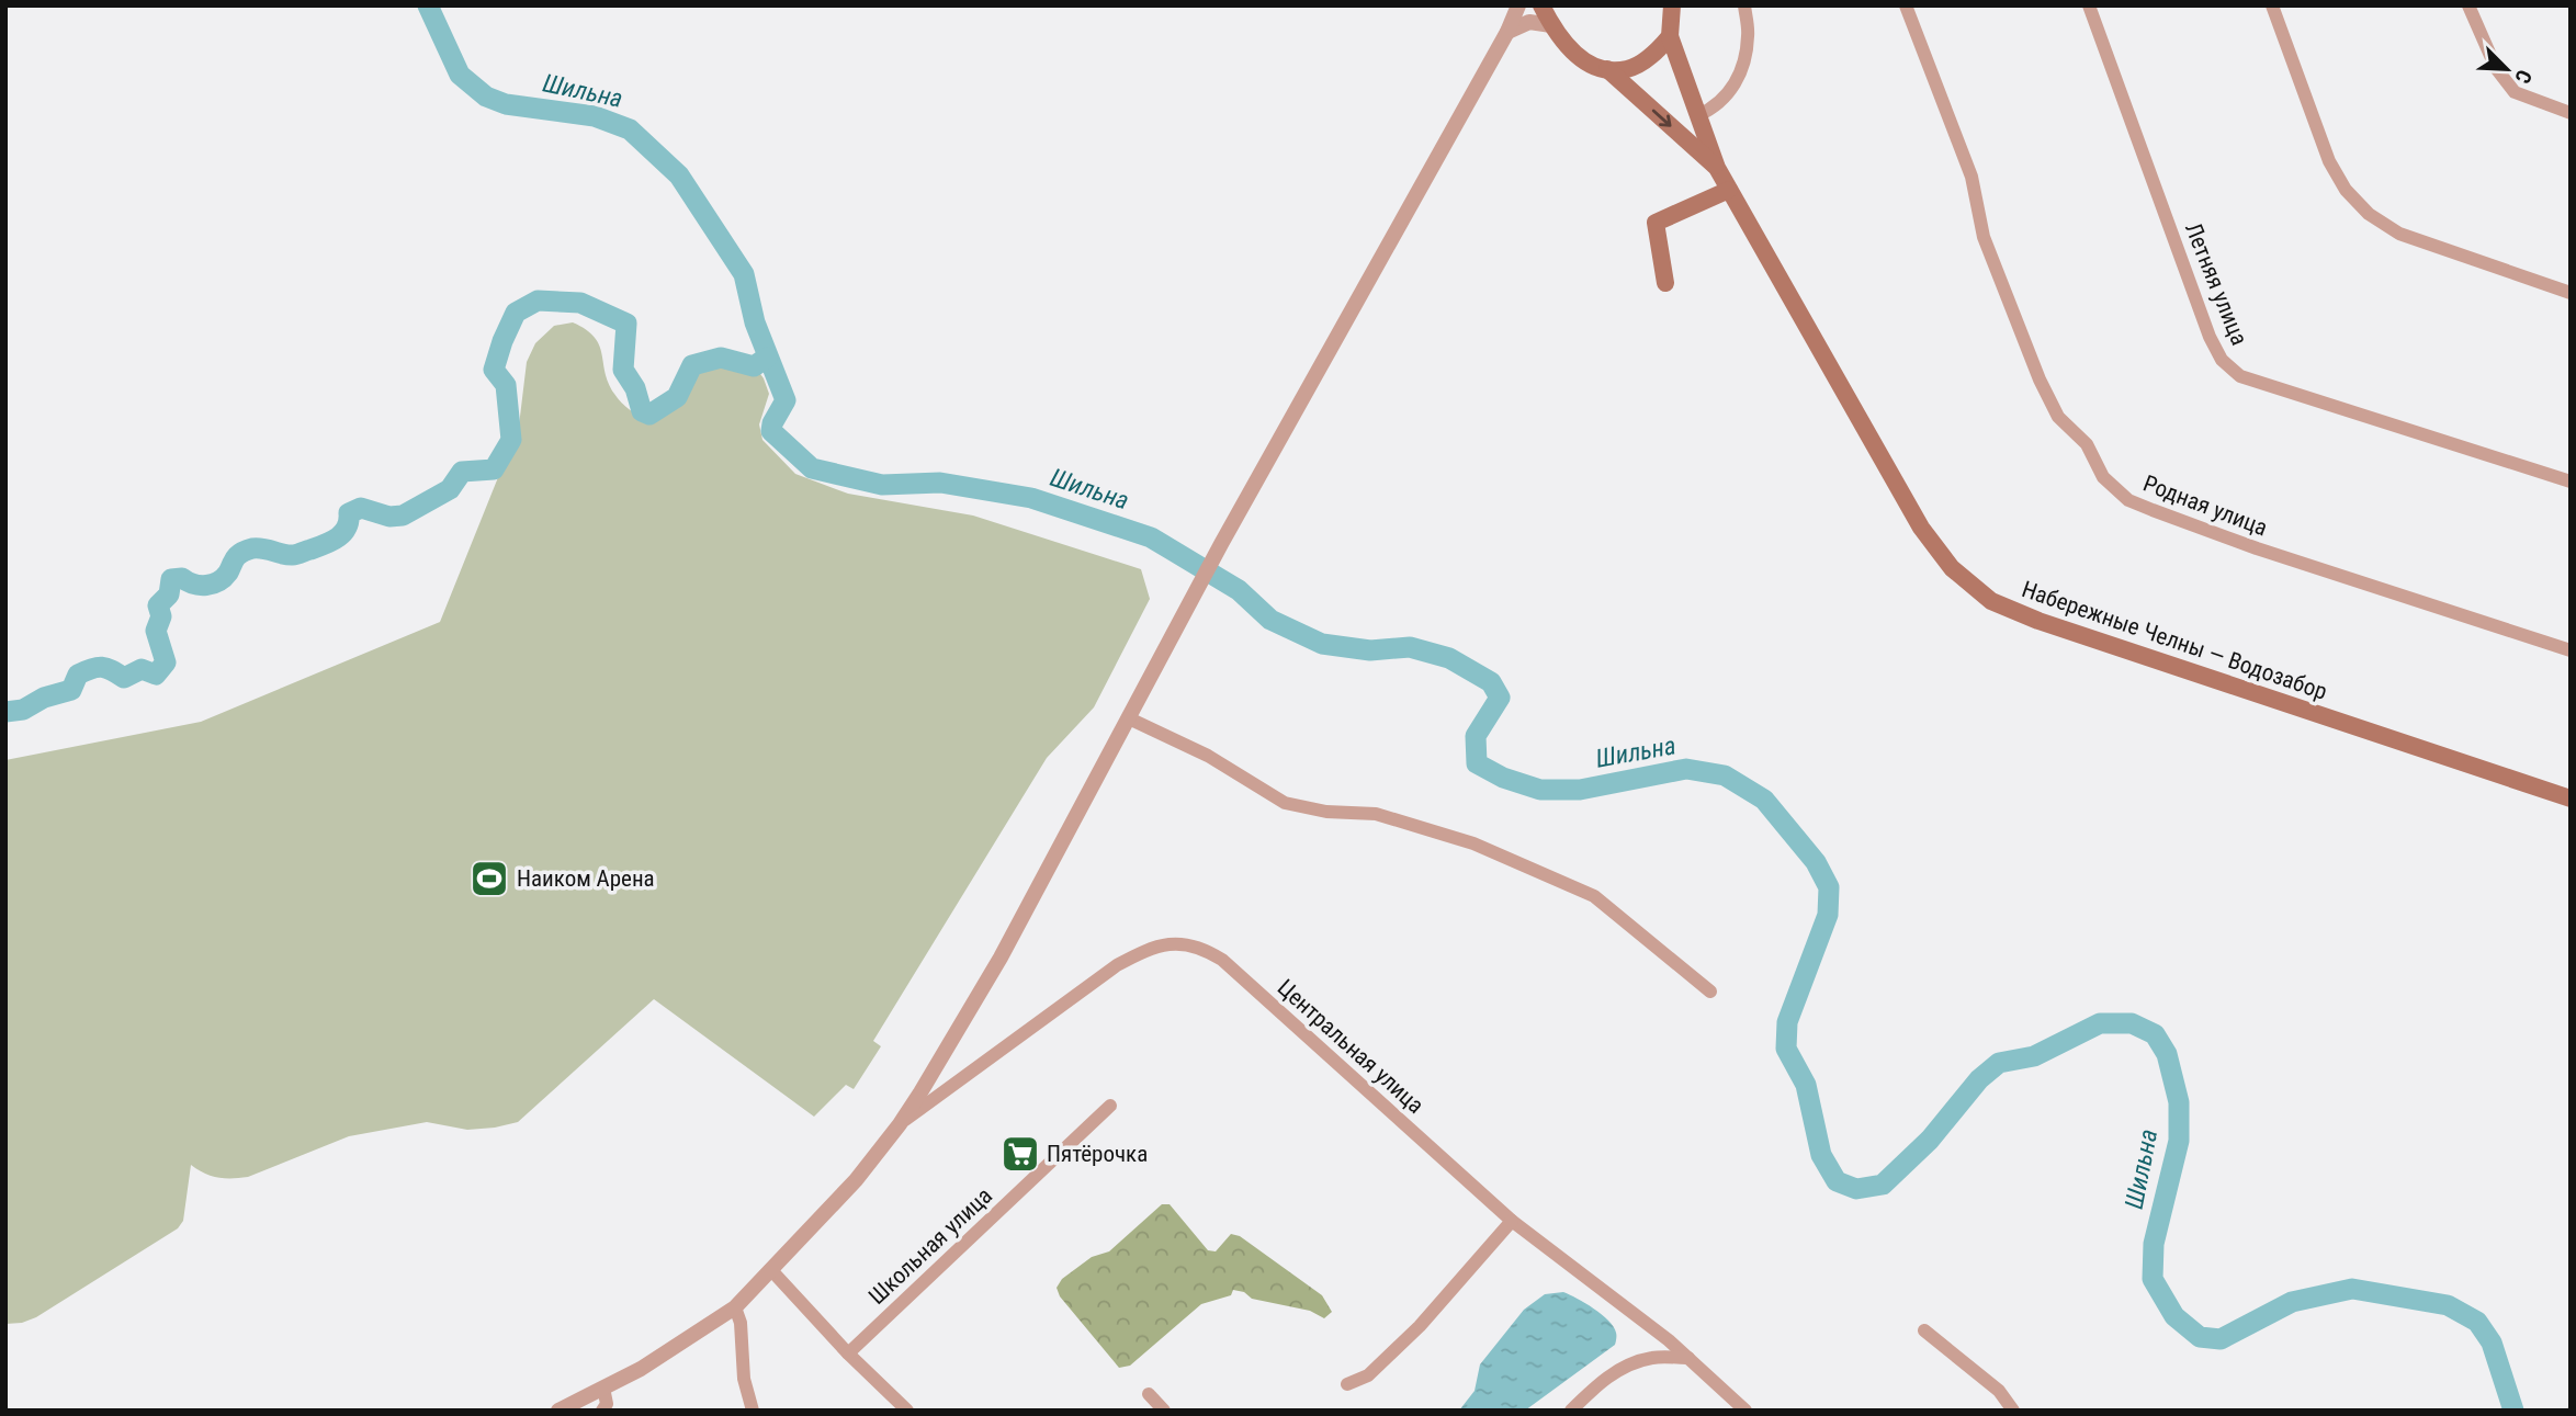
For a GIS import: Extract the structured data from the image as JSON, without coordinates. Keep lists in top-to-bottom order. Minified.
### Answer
{"streets":{"main road":["Набережные Челны — Водозабор"],"street":["Летняя улица","Родная улица","Центральная улица","Школьная улица"]},"water":["Шильна"],"places":{"sports":["Наиком Арена"],"supermarket":["Пятёрочка"]},"north":"bottom right"}
